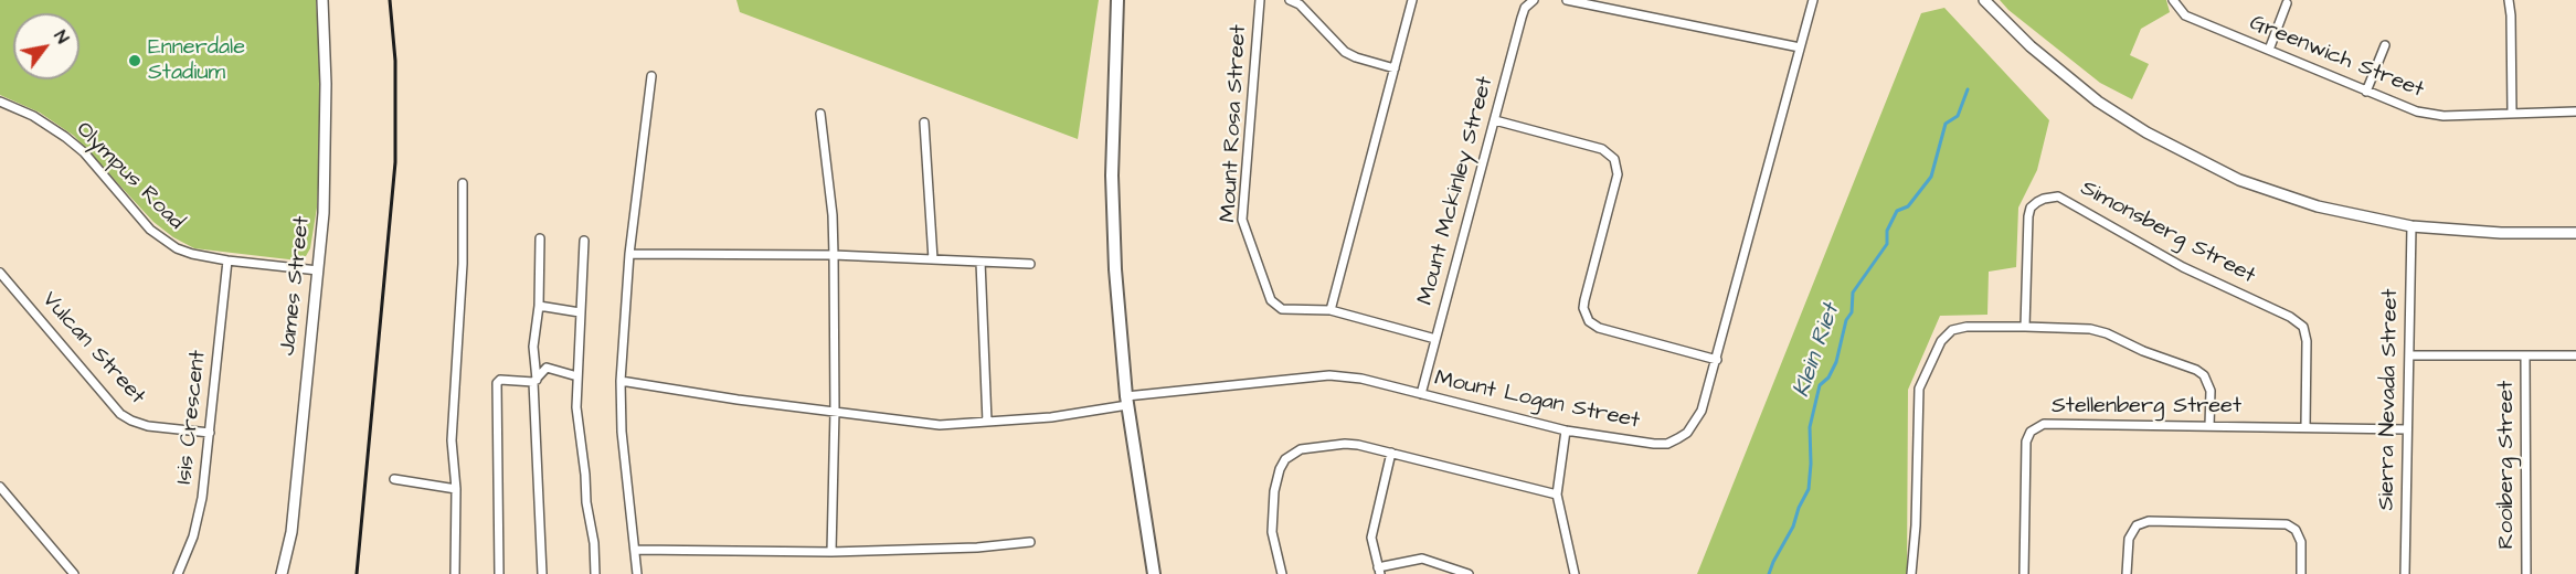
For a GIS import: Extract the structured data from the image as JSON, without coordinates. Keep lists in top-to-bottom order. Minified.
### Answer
{"streets":{"street":["Greenwich Street","Mount Rosa Street","Olympus Road","Mount Mckinley Street","Simonsberg Street","James Street","Vulcan Street","Sierra Nevada Street","Mount Logan Street","Stellenberg Street","Isis Crescent","Rooiberg Street"]},"crossings":[["Mount Rosa Street","Mount Mckinley Street"],["Olympus Road","James Street"],["Olympus Road","Isis Crescent"],["Mount Mckinley Street","Mount Logan Street"],["Simonsberg Street","Stellenberg Street"],["Vulcan Street","Isis Crescent"],["Sierra Nevada Street","Stellenberg Street"]],"water":["Klein Riet"],"places":["Ennerdale Stadium"],"north":"top right"}
